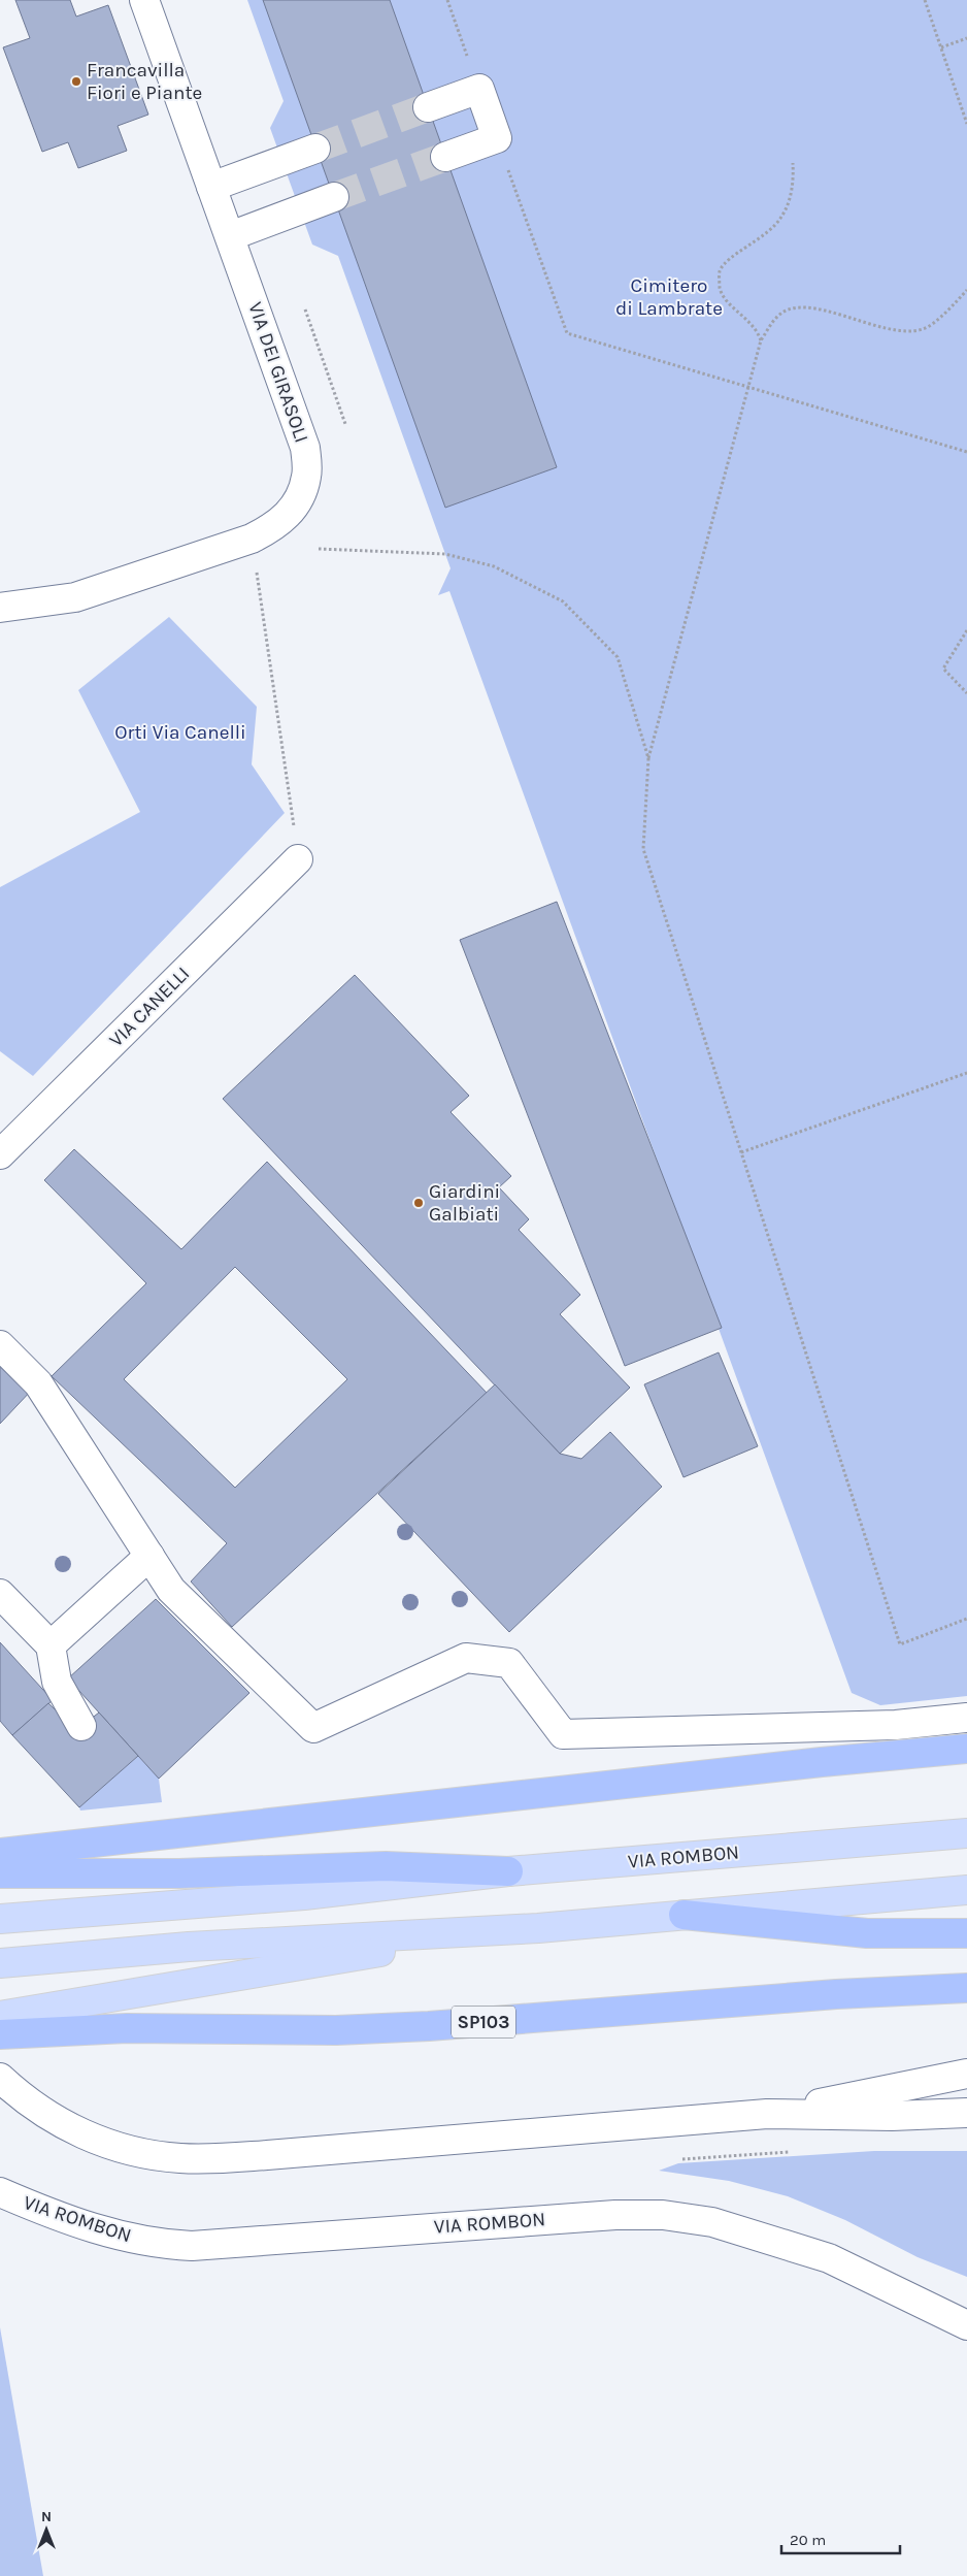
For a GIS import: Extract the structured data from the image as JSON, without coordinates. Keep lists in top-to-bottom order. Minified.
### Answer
{"streets":{"highway":["SP103"],"main road":["VIA ROMBON"],"street":["VIA DEI GIRASOLI","VIA CANELLI"]},"parks":["Cimitero di Lambrate","Orti Via Canelli"],"places":["Francavilla Fiori e Piante","Giardini Galbiati"],"scale_bar":"20 m","north":"top"}
